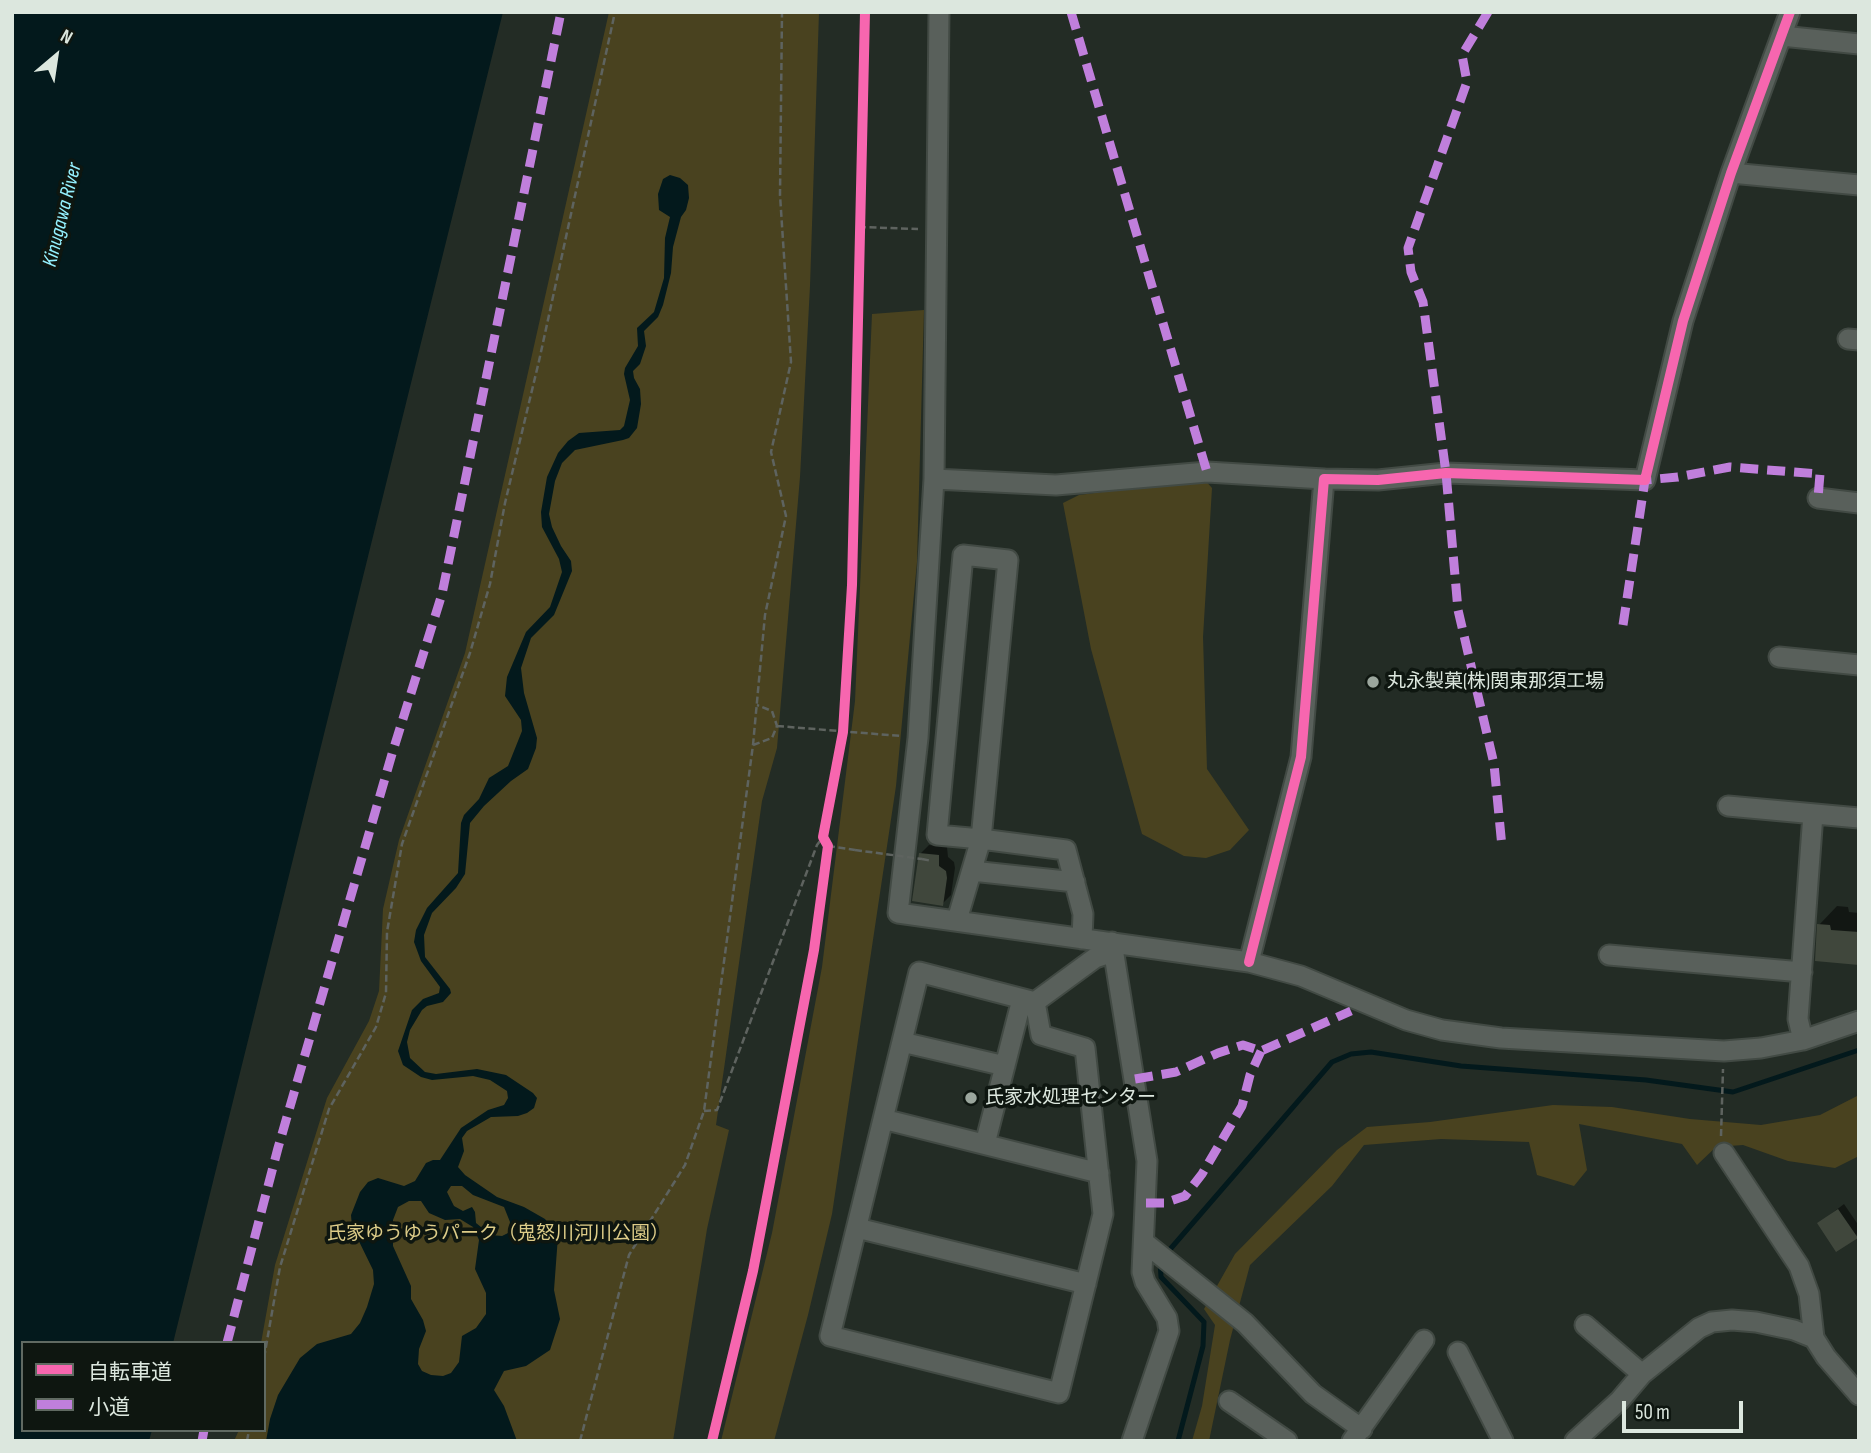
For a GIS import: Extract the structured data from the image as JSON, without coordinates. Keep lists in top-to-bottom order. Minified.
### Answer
{"water":["Kinugawa River"],"parks":["氏家ゆうゆうパーク（鬼怒川河川公園）"],"places":["丸永製菓(株)関東那須工場","氏家水処理センター"],"legend":["自転車道","小道"],"scale_bar":"50 m","north":"top right"}
